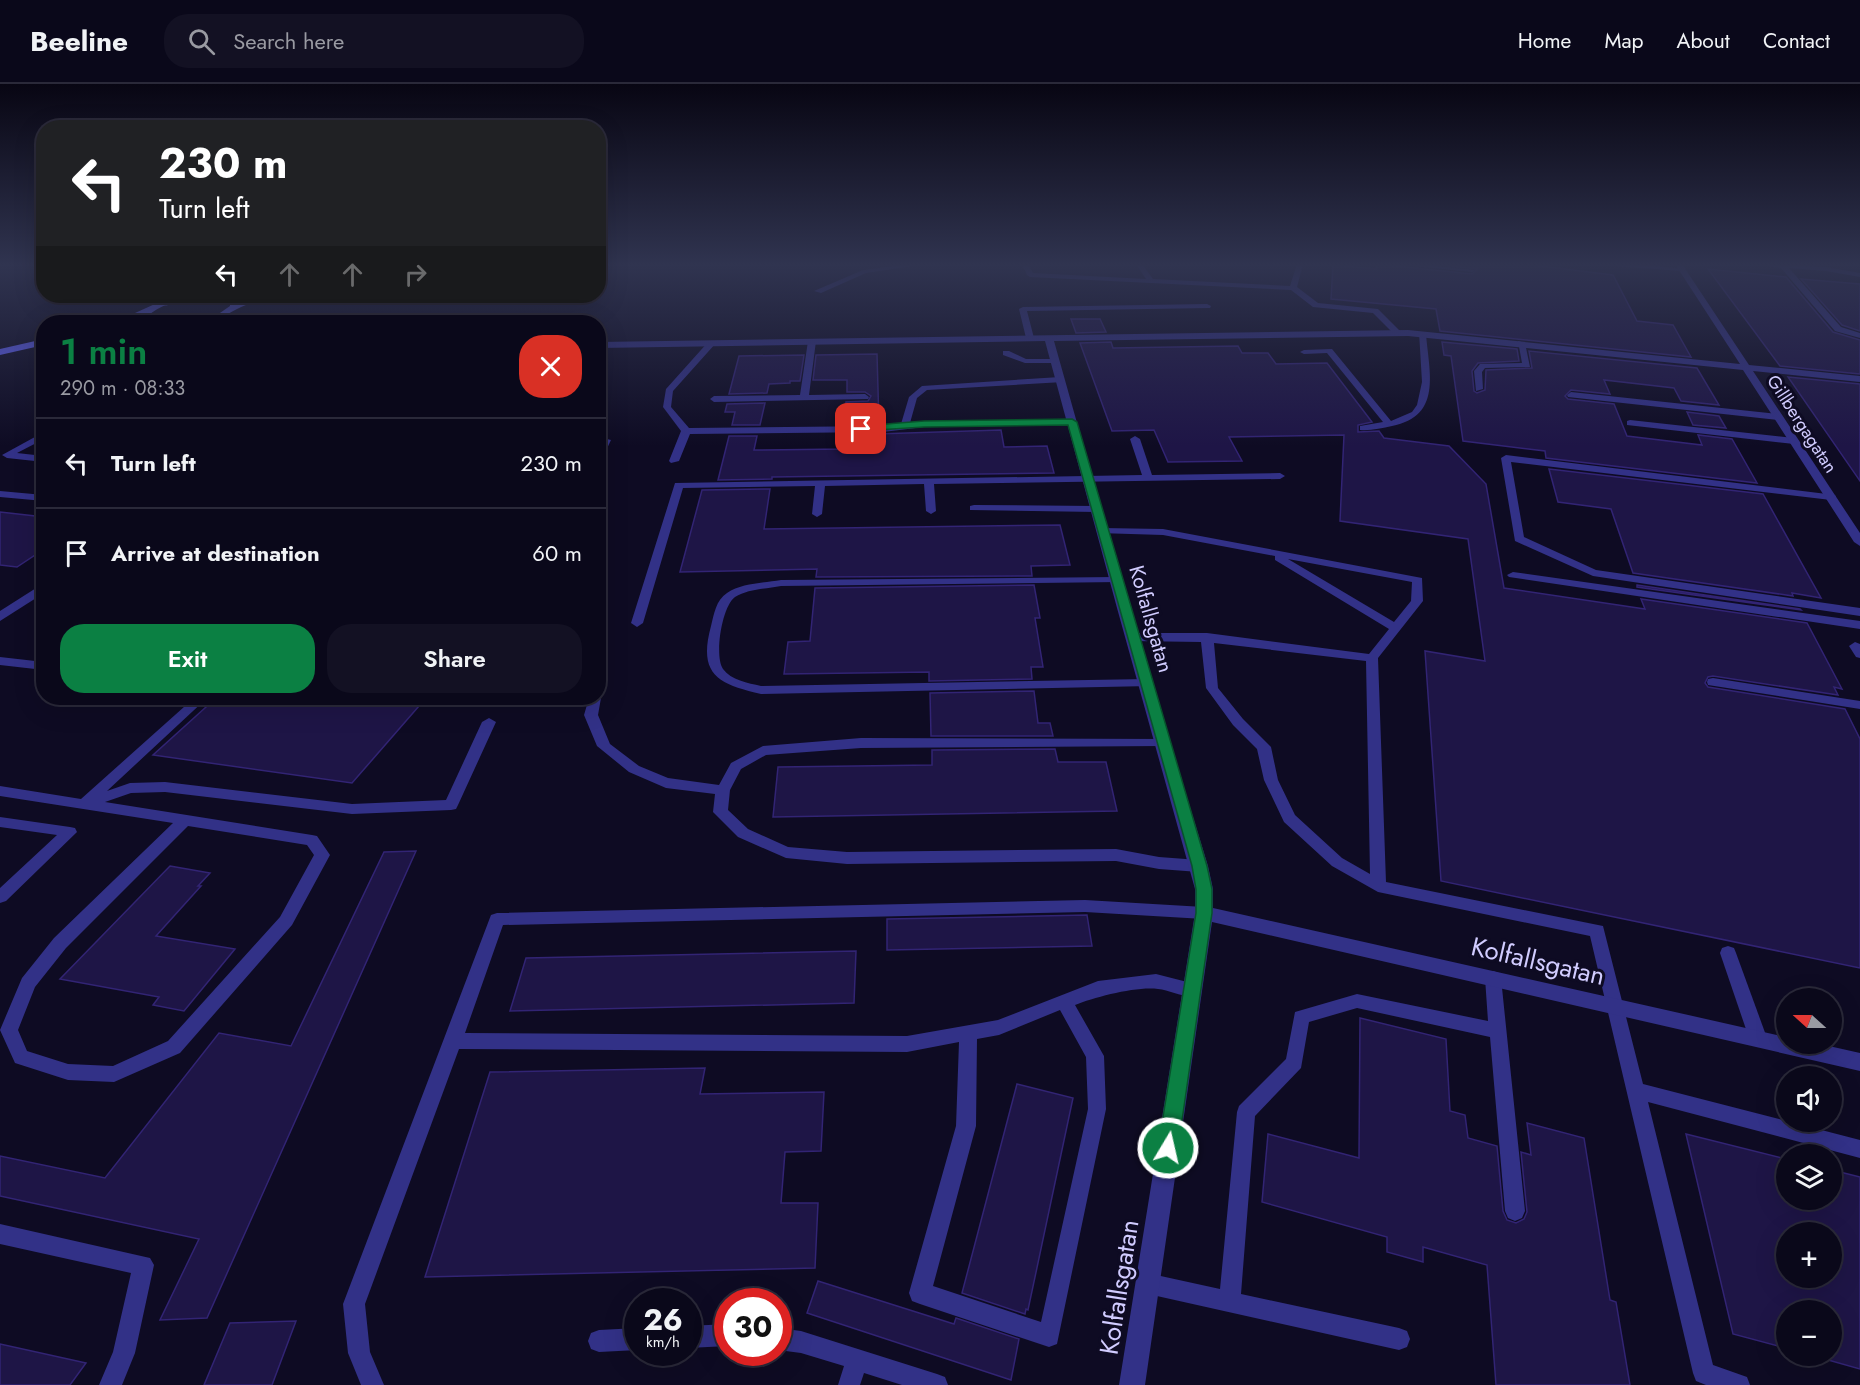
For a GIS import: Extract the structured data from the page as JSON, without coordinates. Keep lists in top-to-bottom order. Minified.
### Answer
{"streets":{"street":["Gillbergagatan","Kolfallsgatan"]},"north":"left","page":{"header":"Beeline","search":"Search here","nav":["Home","Map","About","Contact"],"turn":["230 m","Turn left"],"heading":["1 min","290 m · 08:33"],"list":[{"name":"Turn left","value":"230 m"},{"name":"Arrive at destination","value":"60 m"}],"buttons":["Exit","Share"],"map_buttons":["+","−"],"speed":"26 km/h","limit":"30"}}
